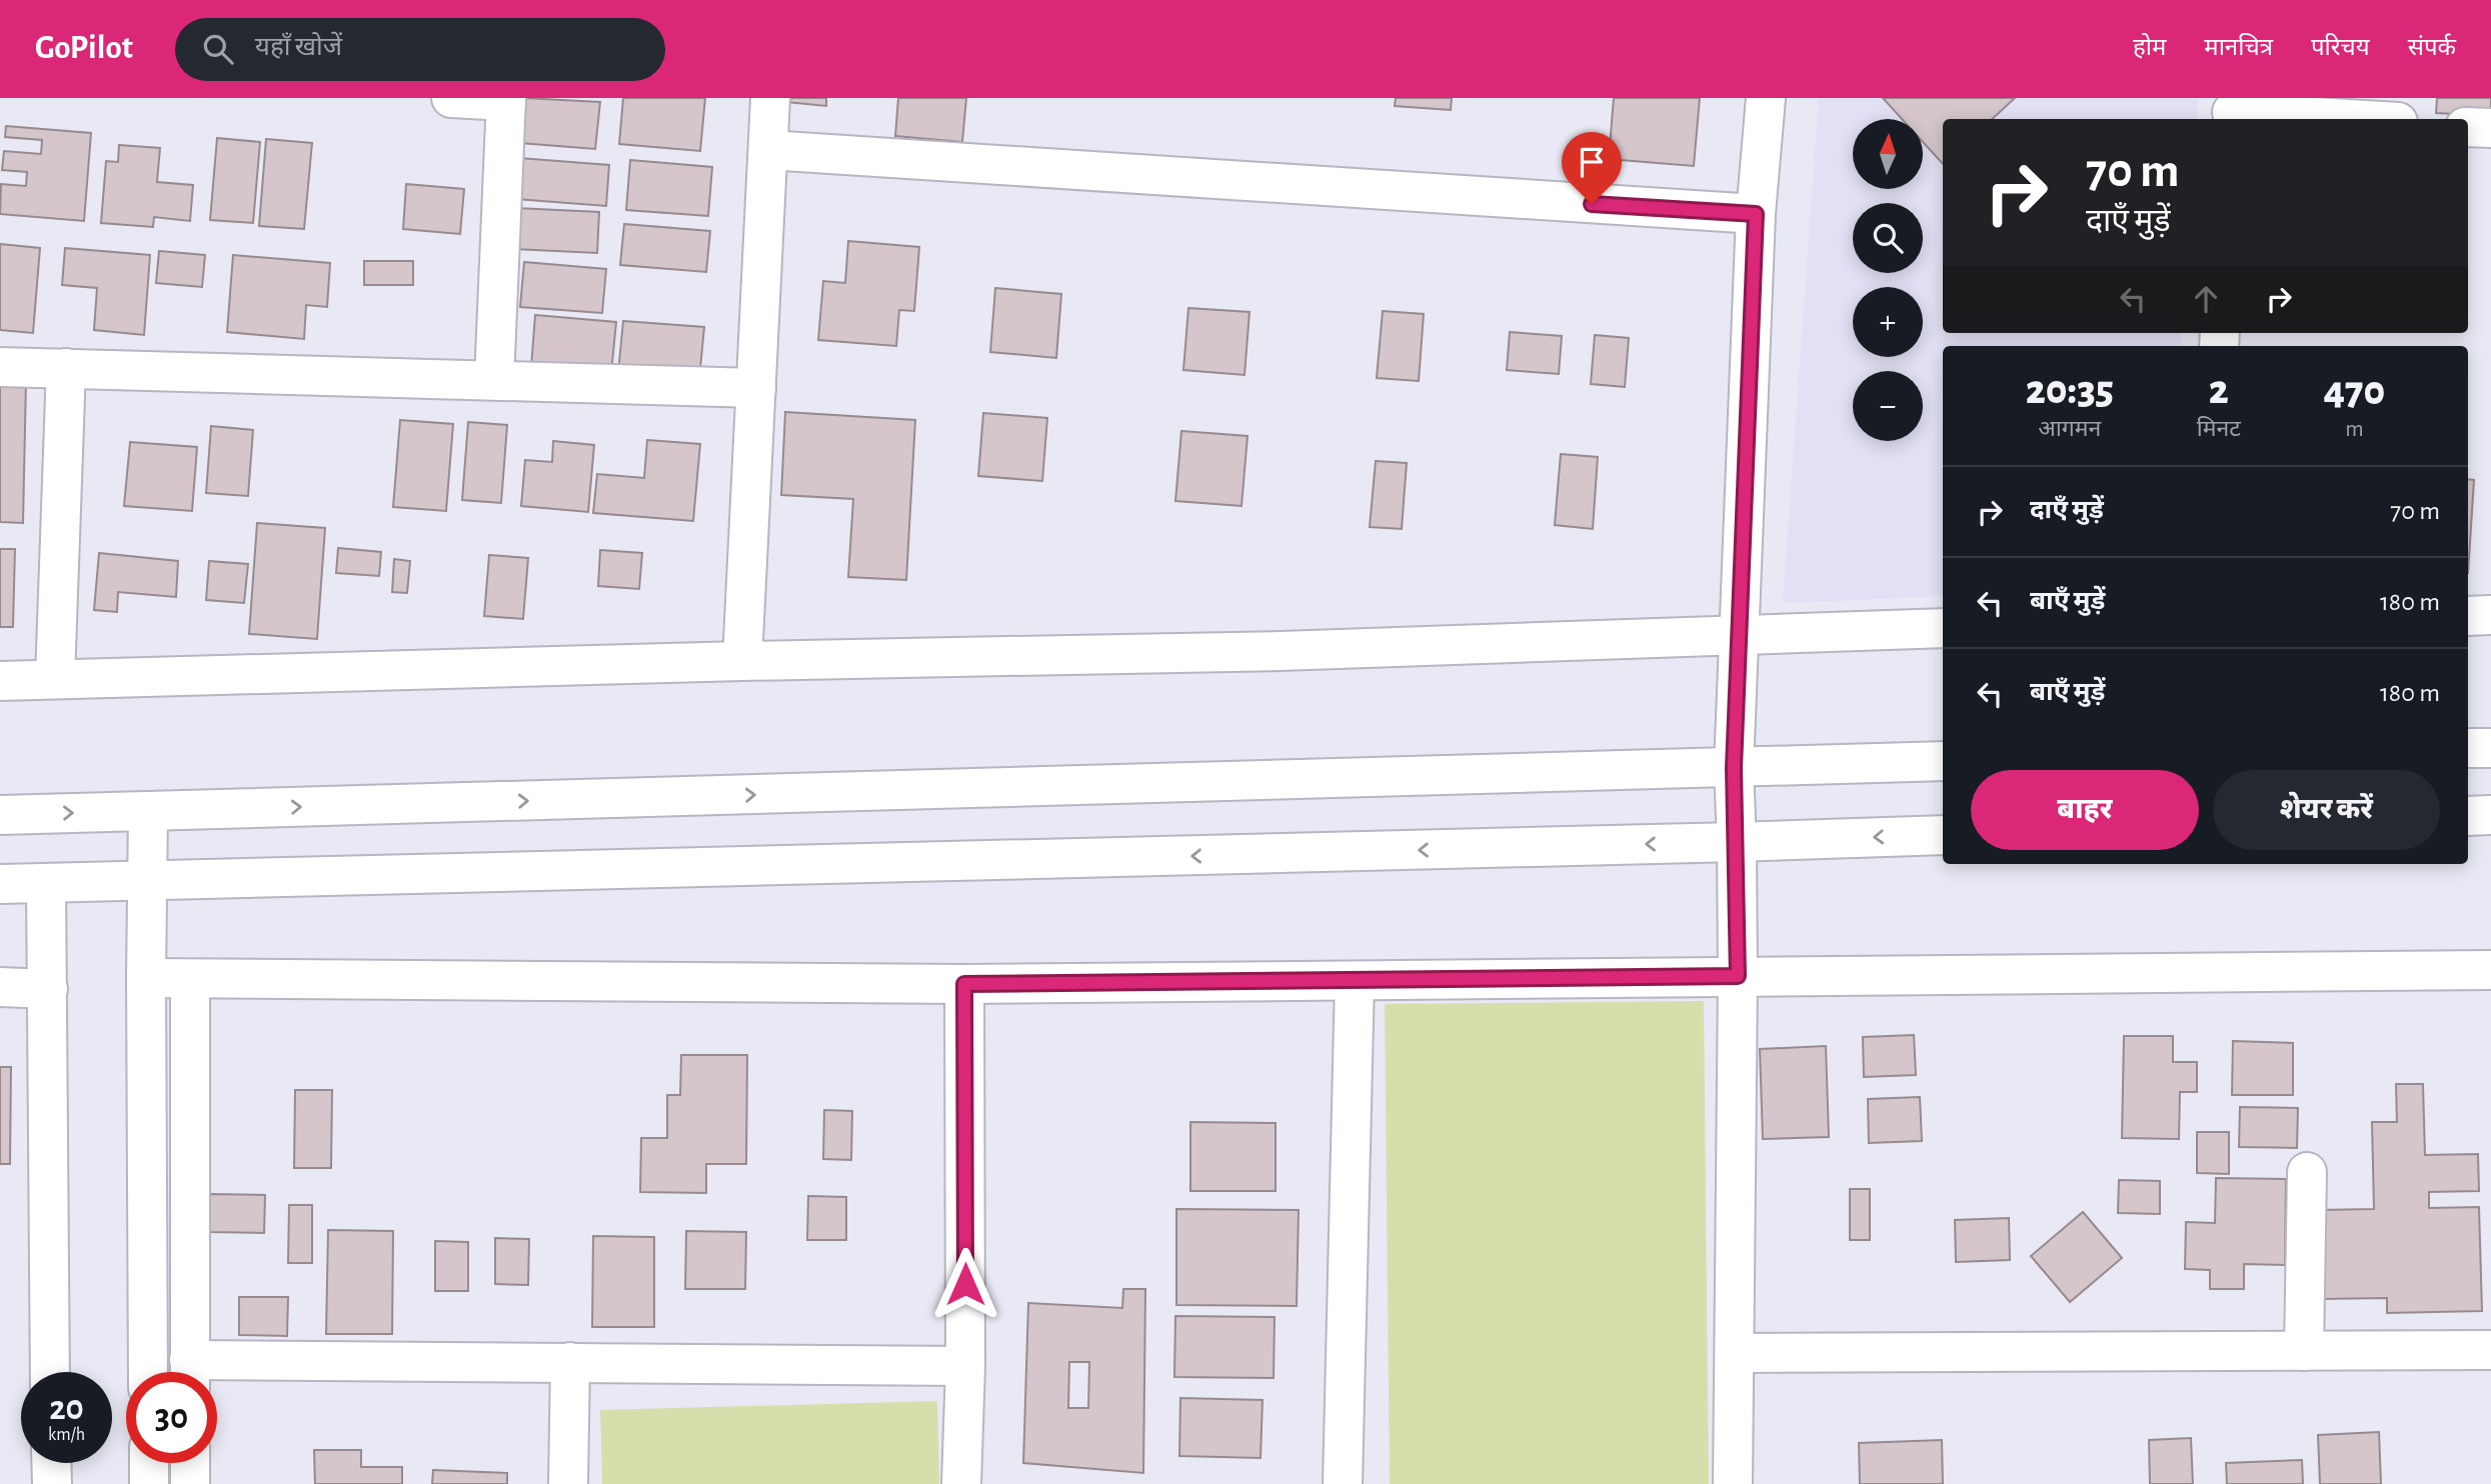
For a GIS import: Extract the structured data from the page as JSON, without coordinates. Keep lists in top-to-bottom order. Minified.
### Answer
{"north":"top","page":{"header":"GoPilot","search":"यहाँ खोजें","nav":["होम","मानचित्र","परिचय","संपर्क"],"map_buttons":["+","−"],"turn":["70 m","दाएँ मुड़ें"],"eta":["20:35","आगमन","2","मिनट","470","m"],"list":[{"name":"दाएँ मुड़ें","value":"70 m"},{"name":"बाएँ मुड़ें","value":"180 m"},{"name":"बाएँ मुड़ें","value":"180 m"}],"buttons":["बाहर","शेयर करें"],"speed":"20 km/h","limit":"30"}}
